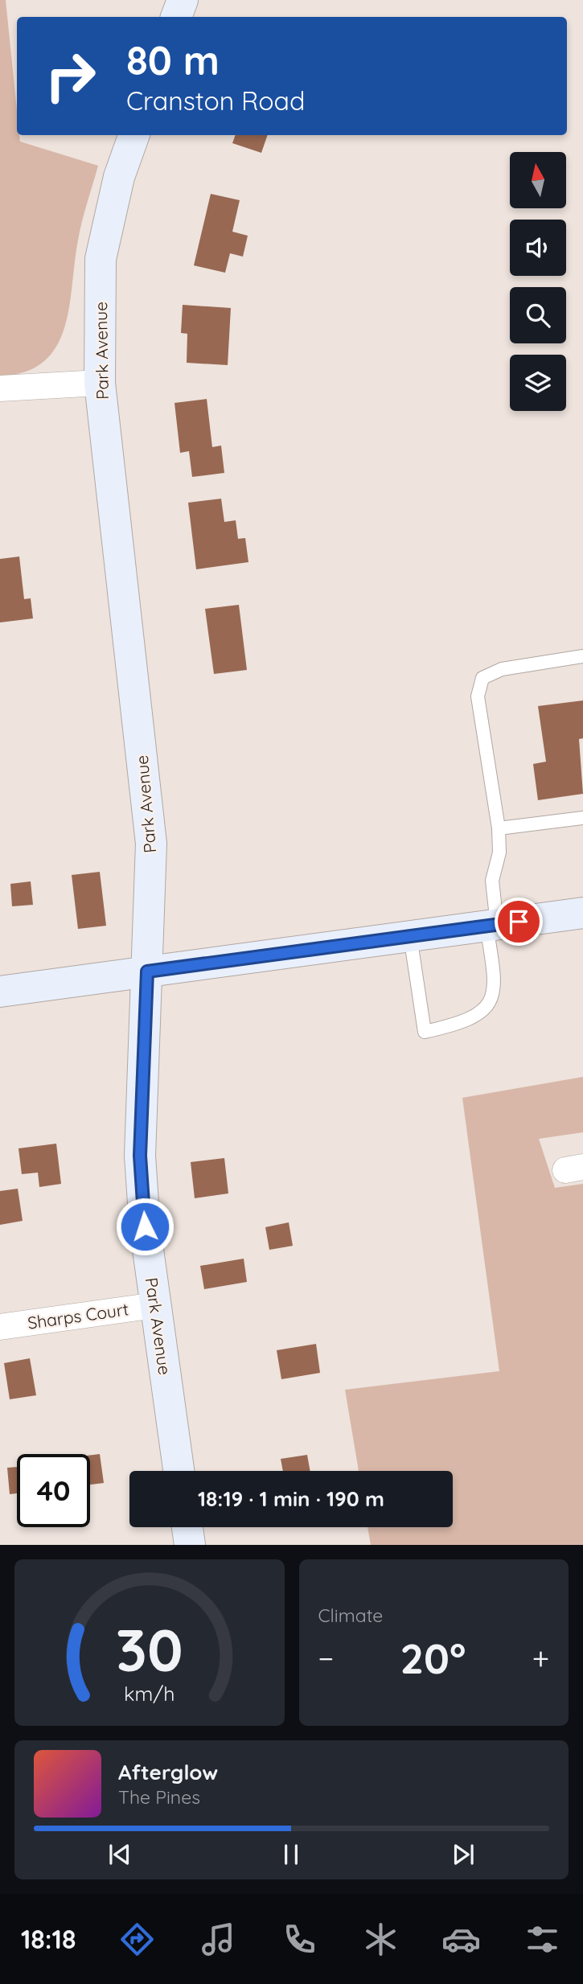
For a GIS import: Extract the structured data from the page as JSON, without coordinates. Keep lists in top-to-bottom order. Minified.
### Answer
{"streets":{"street":["Park Avenue","Sharps Court"]},"crossings":[["Park Avenue","Sharps Court"]],"north":"top","page":{"turn":["80 m","Cranston Road"],"limit":"40","trip":"18:19 · 1 min · 190 m","tile":"Climate","heat":["−","20°","+"],"song":["Afterglow","The Pines"],"tabs":"18:18","gauge":["30","km/h"]}}
